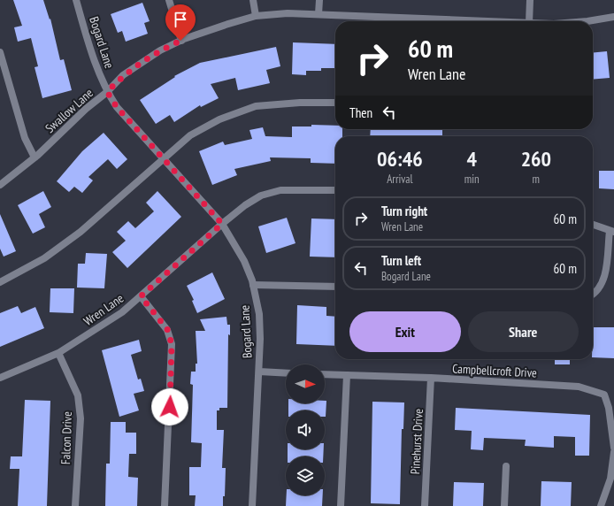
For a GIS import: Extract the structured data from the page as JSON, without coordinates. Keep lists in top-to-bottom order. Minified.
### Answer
{"streets":{"street":["Bogard Lane","Swallow Lane","Wren Lane","Campbellcroft Drive","Falcon Drive","Pinehurst Drive"]},"crossings":[["Bogard Lane","Swallow Lane"],["Bogard Lane","Wren Lane"],["Wren Lane","Falcon Drive"],["Campbellcroft Drive","Pinehurst Drive"]],"north":"right","page":{"turn":["60 m","Wren Lane"],"then":"Then","eta":["06:46","Arrival","4","min","260","m"],"list":[{"name":"Turn right","note":"Wren Lane","value":"60 m"},{"name":"Turn left","note":"Bogard Lane","value":"60 m"}],"buttons":["Exit","Share"]}}
